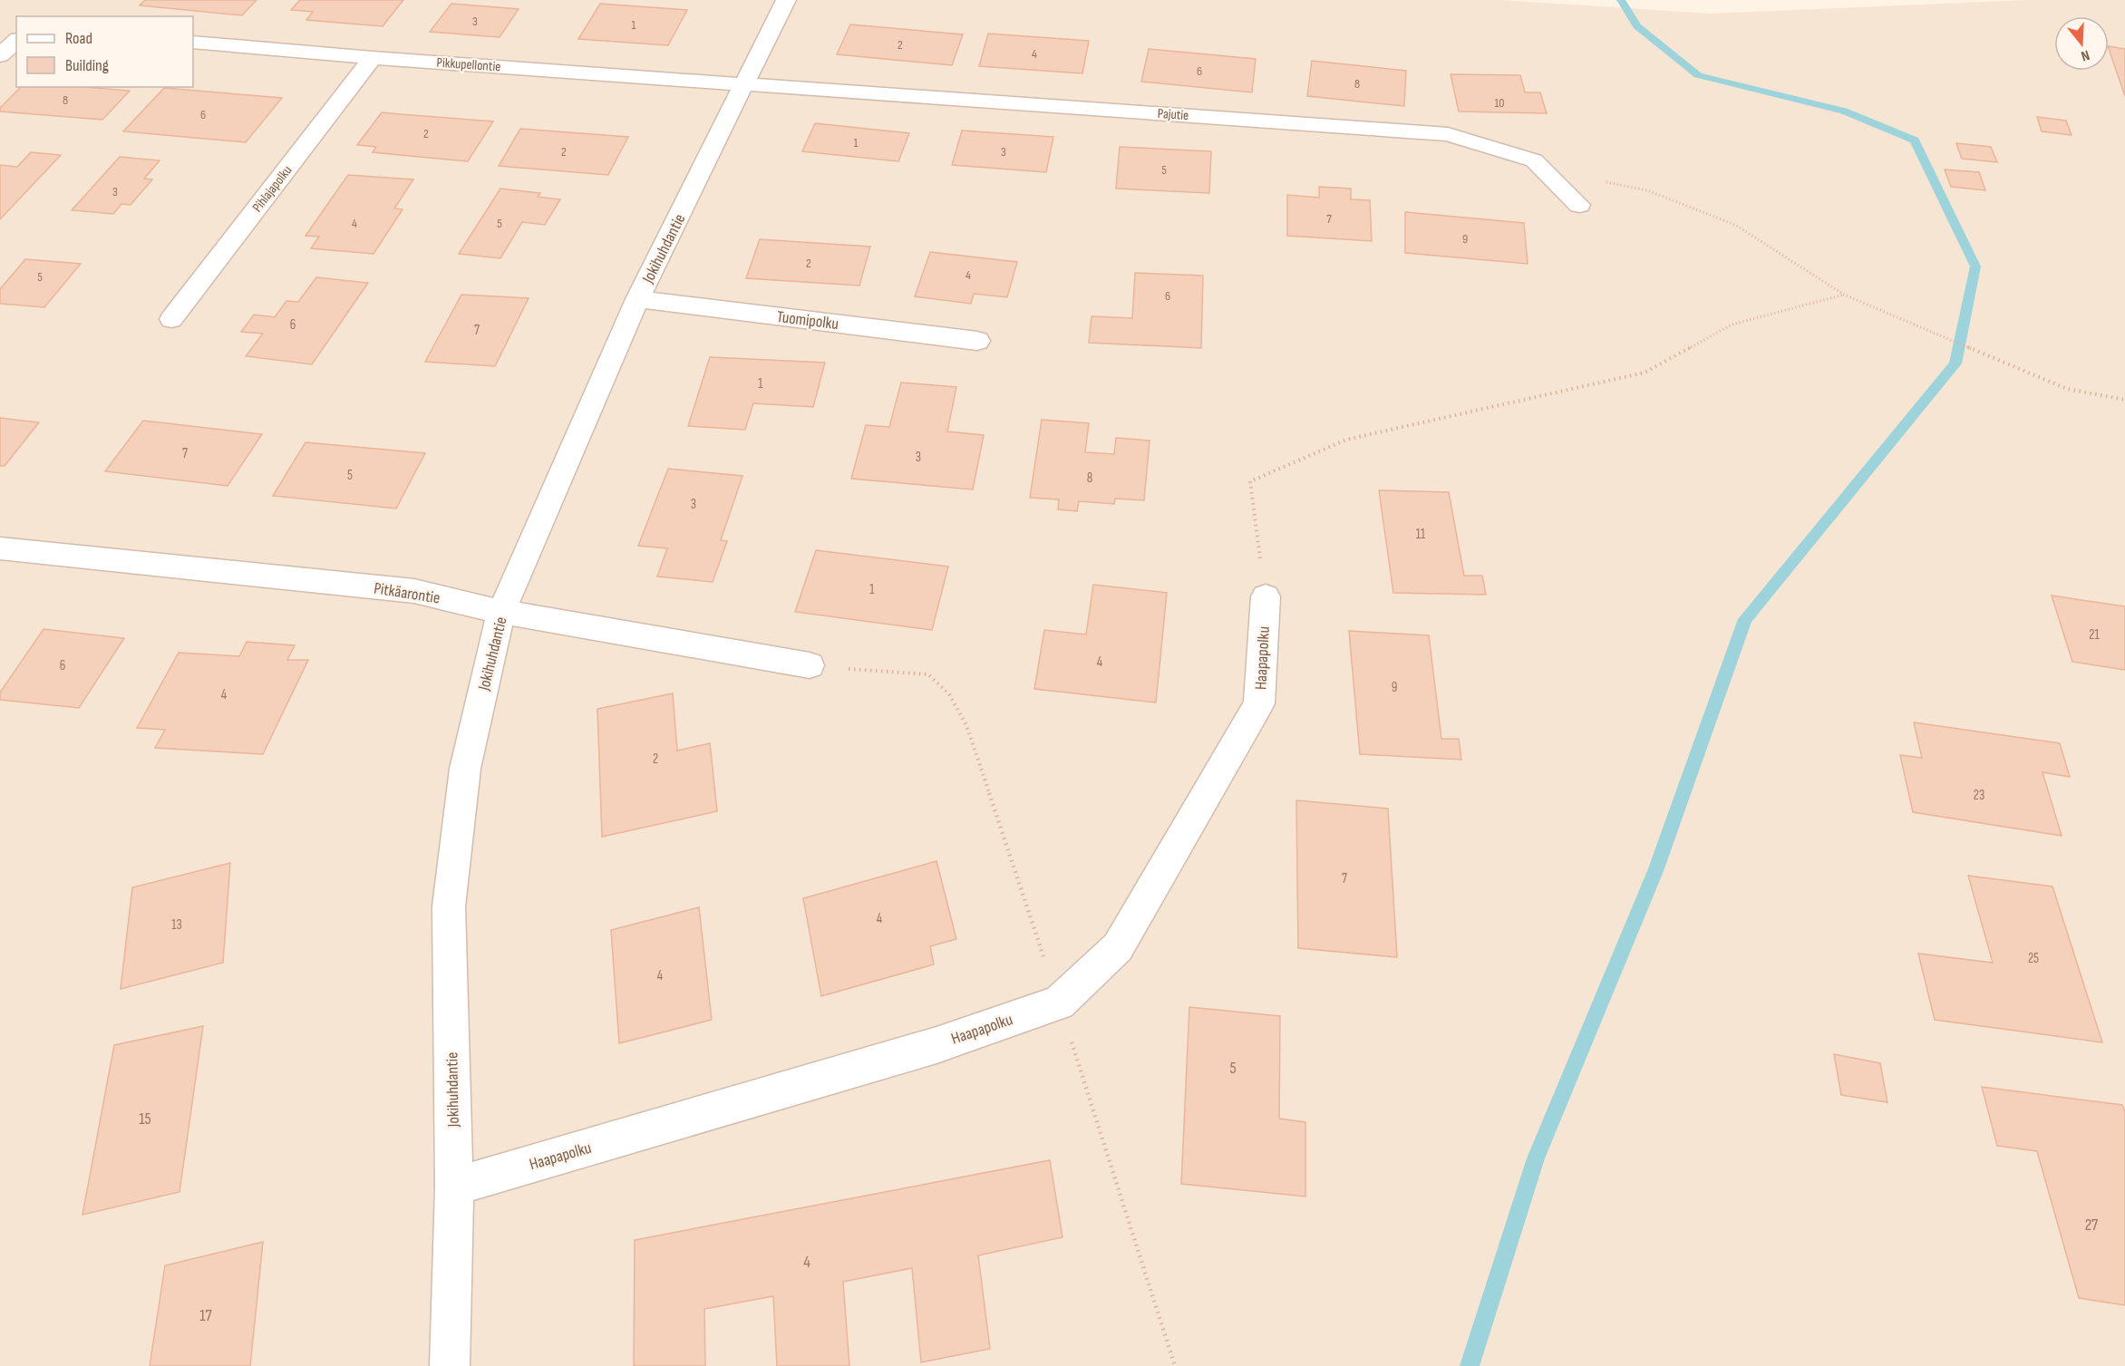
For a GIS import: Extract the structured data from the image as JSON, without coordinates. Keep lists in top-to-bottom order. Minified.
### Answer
{"streets":{"street":["Pikkupellontie","Pajutie","Pihlajapolku","Jokihuhdantie","Tuomipolku","Pitkäarontie","Haapapolku"]},"crossings":[["Pikkupellontie","Pajutie"],["Pikkupellontie","Pihlajapolku"],["Pikkupellontie","Jokihuhdantie"],["Pajutie","Jokihuhdantie"],["Jokihuhdantie","Tuomipolku"],["Jokihuhdantie","Pitkäarontie"],["Jokihuhdantie","Haapapolku"]],"house_numbers":["3","1","2","4","6","8","8","10","6","2","1","2","3","5","3","7","4","5","9","2","4","5","6","6","7","1","7","3","5","8","3","11","1","21","4","6","9","4","2","23","7","4","13","25","4","5","15","27","4","17"],"legend":["Road","Building"],"north":"bottom"}
